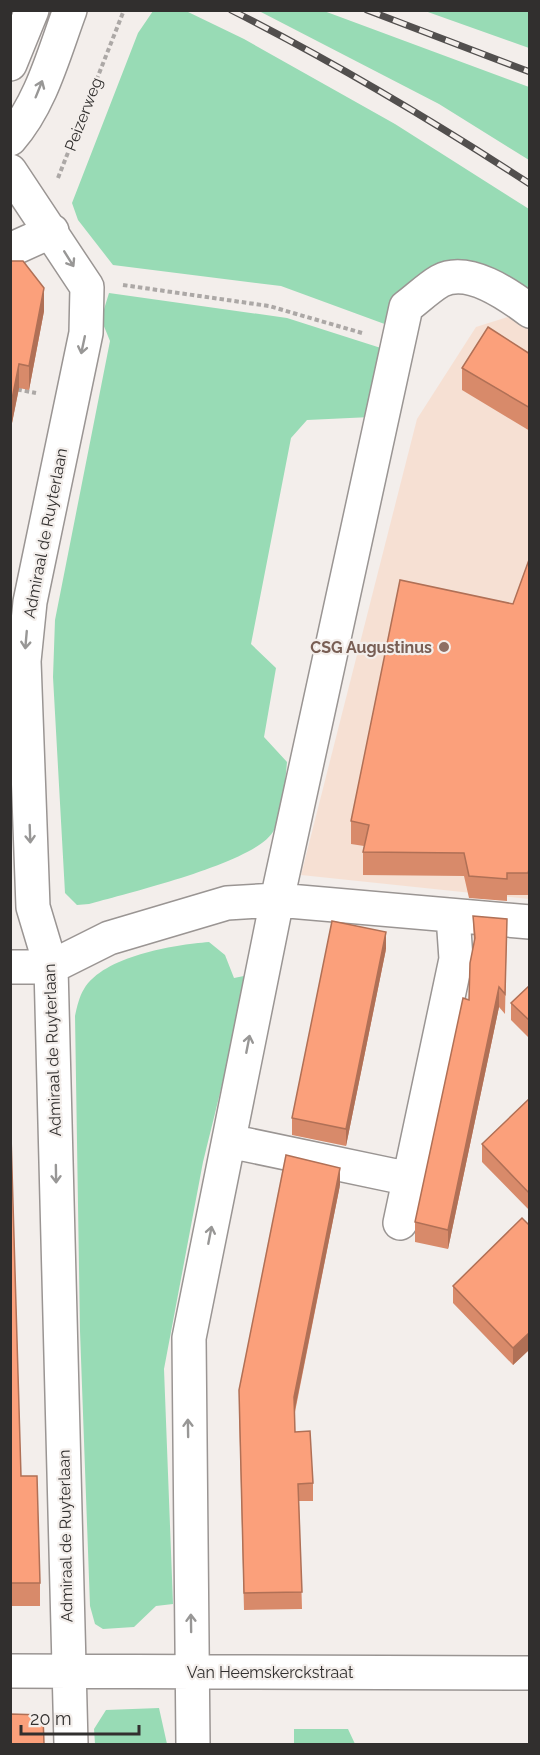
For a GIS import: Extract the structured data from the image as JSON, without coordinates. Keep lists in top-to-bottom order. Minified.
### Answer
{"streets":{"street":["Admiraal de Ruyterlaan","Van Heemskerckstraat"],"path":["Peizerweg"]},"crossings":[["Admiraal de Ruyterlaan","Van Heemskerckstraat"]],"places":["CSG Augustinus"],"scale_bar":"20 m"}
